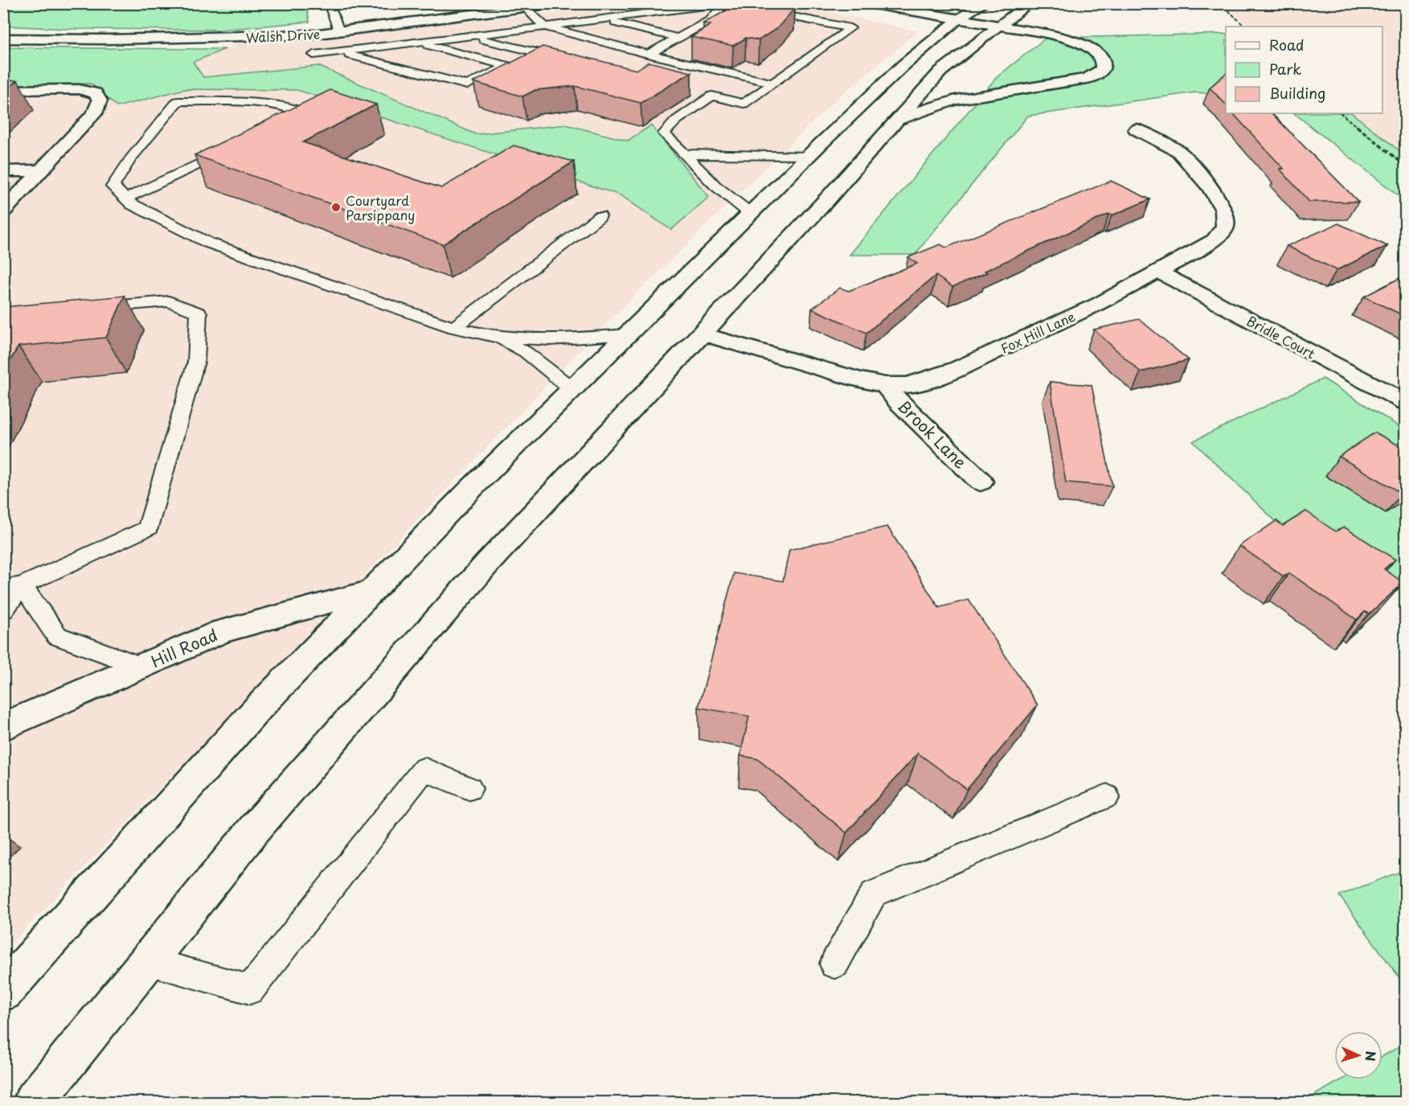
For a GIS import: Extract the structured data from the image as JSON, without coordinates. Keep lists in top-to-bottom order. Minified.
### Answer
{"streets":{"main road":["Walsh Drive","Fox Hill Lane","Bridle Court","Brook Lane","Hill Road"]},"crossings":[["Fox Hill Lane","Bridle Court"],["Fox Hill Lane","Brook Lane"]],"places":["Courtyard Parsippany"],"legend":["Road","Park","Building"],"north":"right"}
